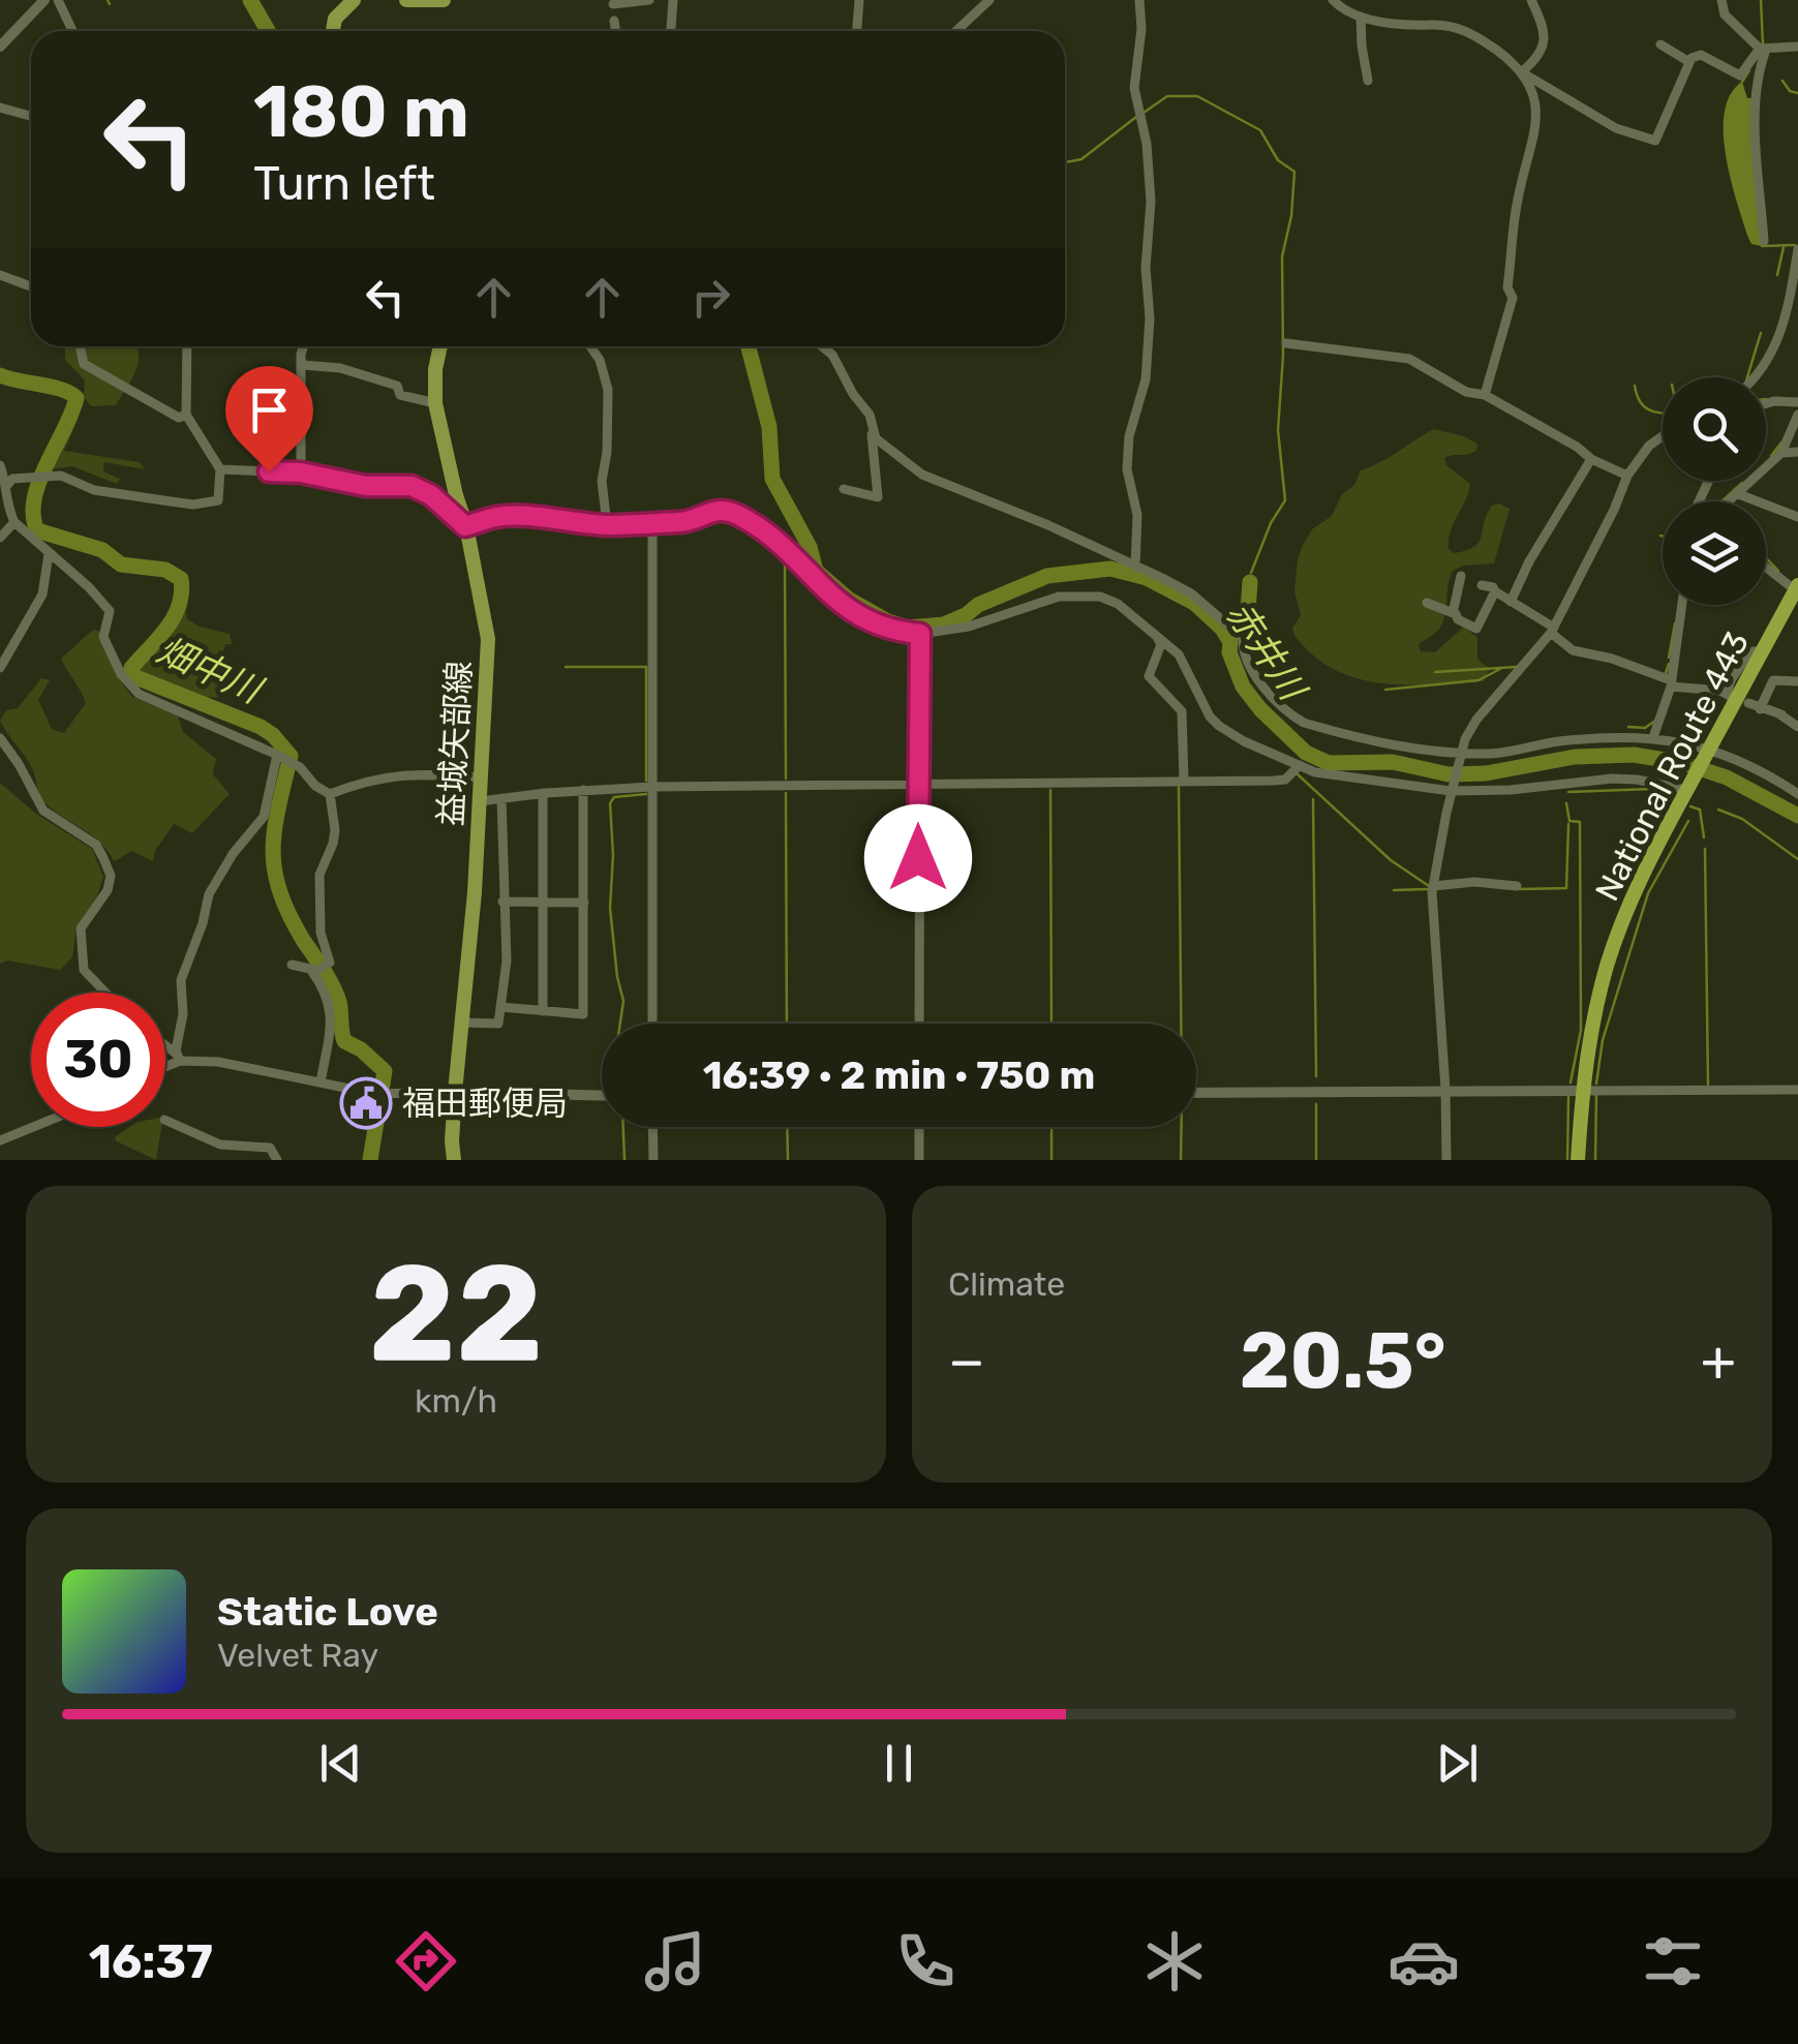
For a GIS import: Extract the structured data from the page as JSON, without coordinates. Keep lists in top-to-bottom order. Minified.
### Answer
{"streets":{"highway":["National Route 443"],"main road":["益城矢部線"]},"water":["赤井川","畑中川"],"places":{"public building":["福田郵便局"]},"page":{"turn":["180 m","Turn left"],"limit":"30","trip":"16:39 · 2 min · 750 m","tile":[["22","km/h"],"Climate"],"heat":["−","20.5°","+"],"song":["Static Love","Velvet Ray"],"tabs":"16:37"}}
